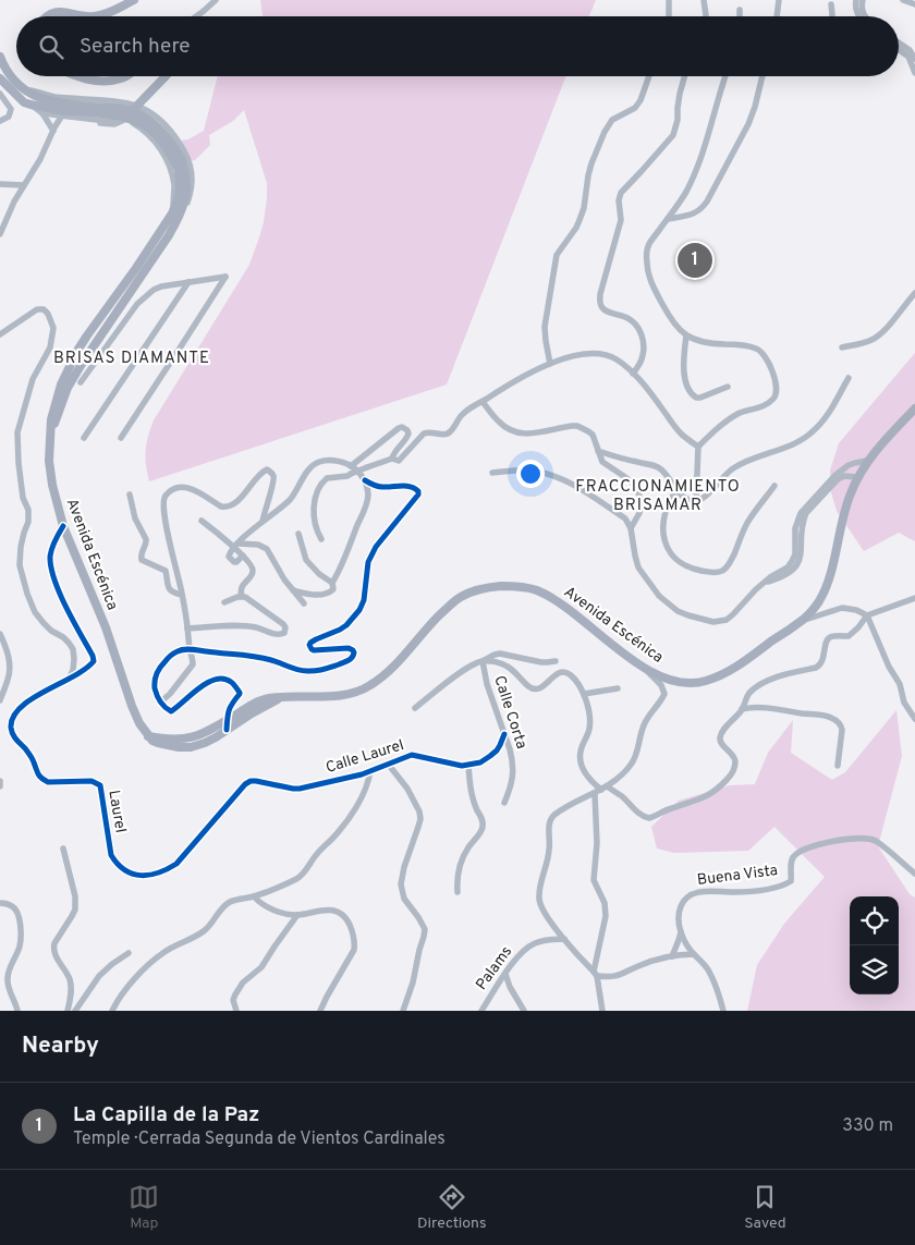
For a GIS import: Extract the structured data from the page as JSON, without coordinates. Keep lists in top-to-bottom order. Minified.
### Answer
{"streets":{"main road":["Avenida Escénica"],"street":["Calle Corta","Calle Laurel","Laurel","Buena Vista","Palams"]},"crossings":[["Avenida Escénica","Laurel"],["Calle Laurel","Laurel"]],"districts":["BRISAS DIAMANTE","FRACCIONAMIENTO BRISAMAR"],"page":{"search":"Search here","pins":"1","heading":"Nearby","list":[{"mark":"1","name":"La Capilla de la Paz","note":"Temple · Cerrada Segunda de Vientos Cardinales","value":"330 m"}],"nav":["Map","Directions","Saved"]}}
